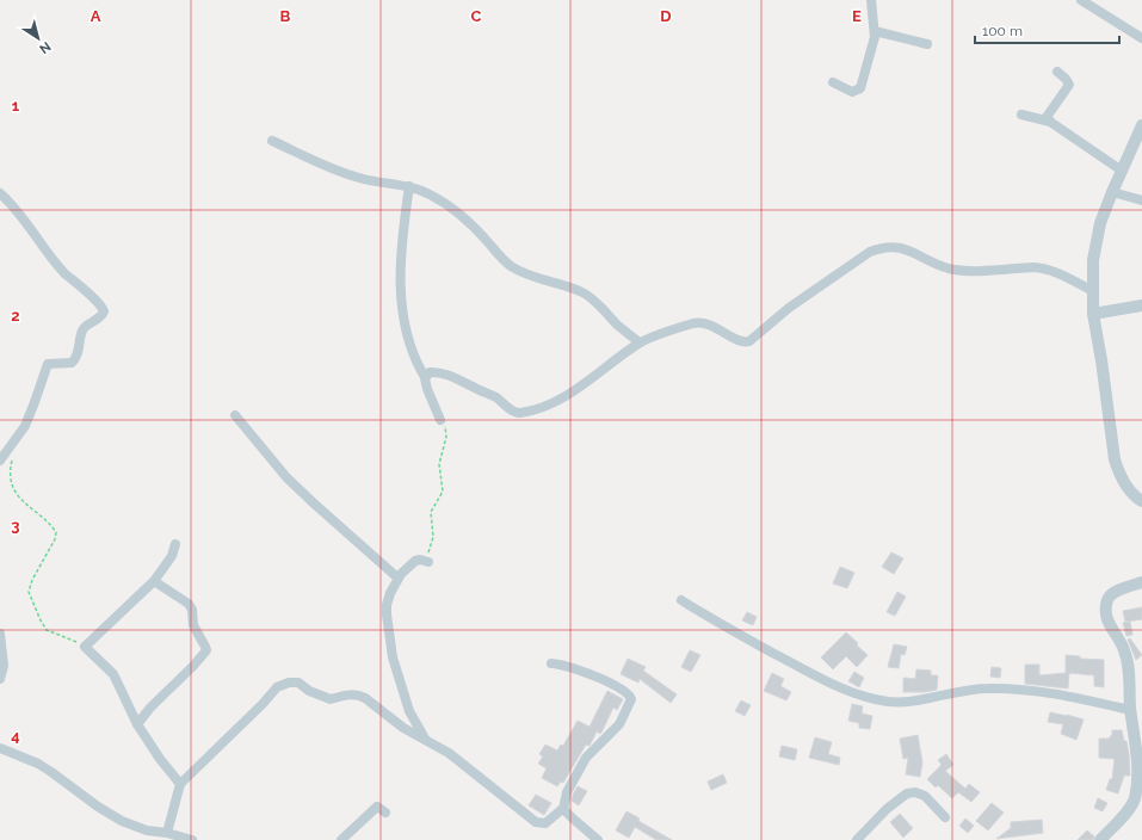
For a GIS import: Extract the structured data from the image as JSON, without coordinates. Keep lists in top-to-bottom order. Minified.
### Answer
{"scale_bar":"100 m","north":"bottom right","grid":{"columns":["A","B","C","D","E"],"rows":["1","2","3","4"]}}
